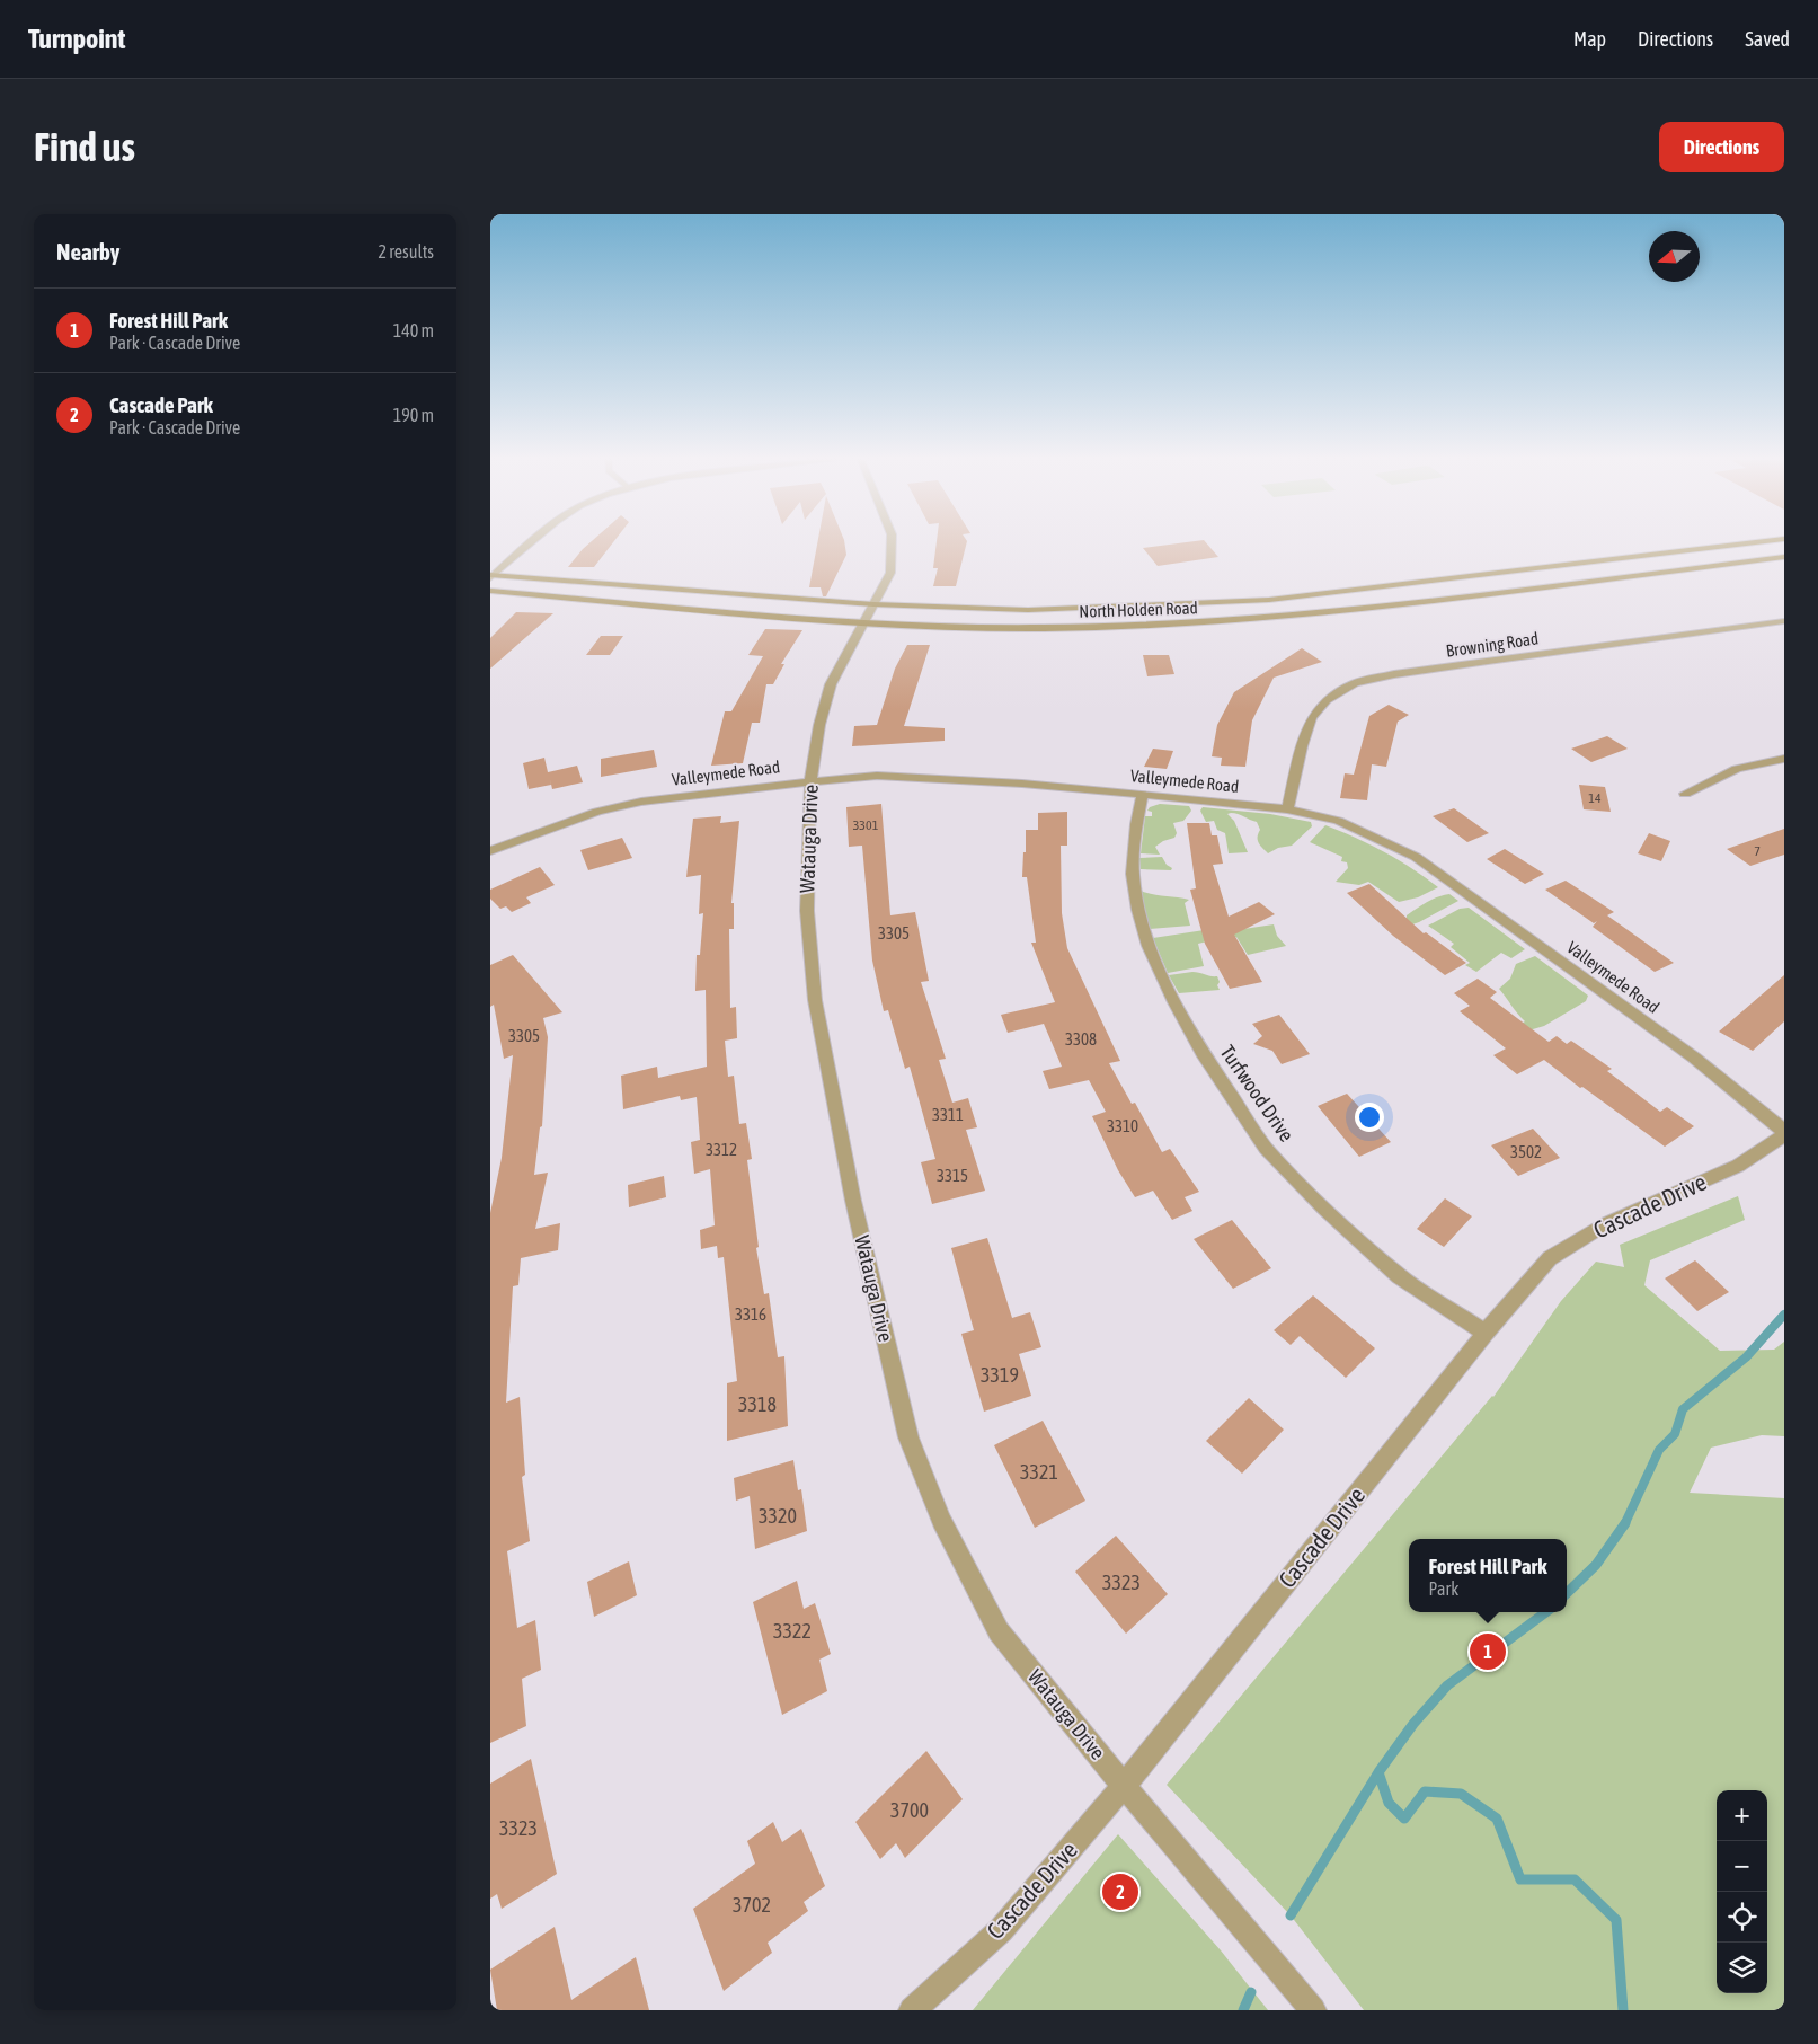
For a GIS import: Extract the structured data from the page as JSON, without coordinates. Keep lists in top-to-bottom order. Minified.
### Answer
{"streets":{"main road":["North Holden Road"],"street":["Browning Road","Valleymede Road","Watauga Drive","Turfwood Drive","Cascade Drive"]},"crossings":[["North Holden Road","Watauga Drive"],["Browning Road","Valleymede Road"],["Valleymede Road","Watauga Drive"],["Valleymede Road","Turfwood Drive"],["Valleymede Road","Cascade Drive"],["Watauga Drive","Cascade Drive"],["Turfwood Drive","Cascade Drive"]],"house_numbers":["14","3301","7","3305","3305","3308","3311","3310","3312","3502","3315","3316","3319","3318","3321","3320","3323","3322","3700","3323","3702"],"north":"left","page":{"header":"Turnpoint","nav":["Map","Directions","Saved"],"buttons":"Directions","title":"Find us","heading":["Nearby","2 results"],"list":[{"mark":"1","name":"Forest Hill Park","note":"Park · Cascade Drive","value":"140 m"},{"mark":"2","name":"Cascade Park","note":"Park · Cascade Drive","value":"190 m"}],"popup":["Forest Hill Park","Park"],"pins":["1","2"],"map_buttons":["+","−"]}}
